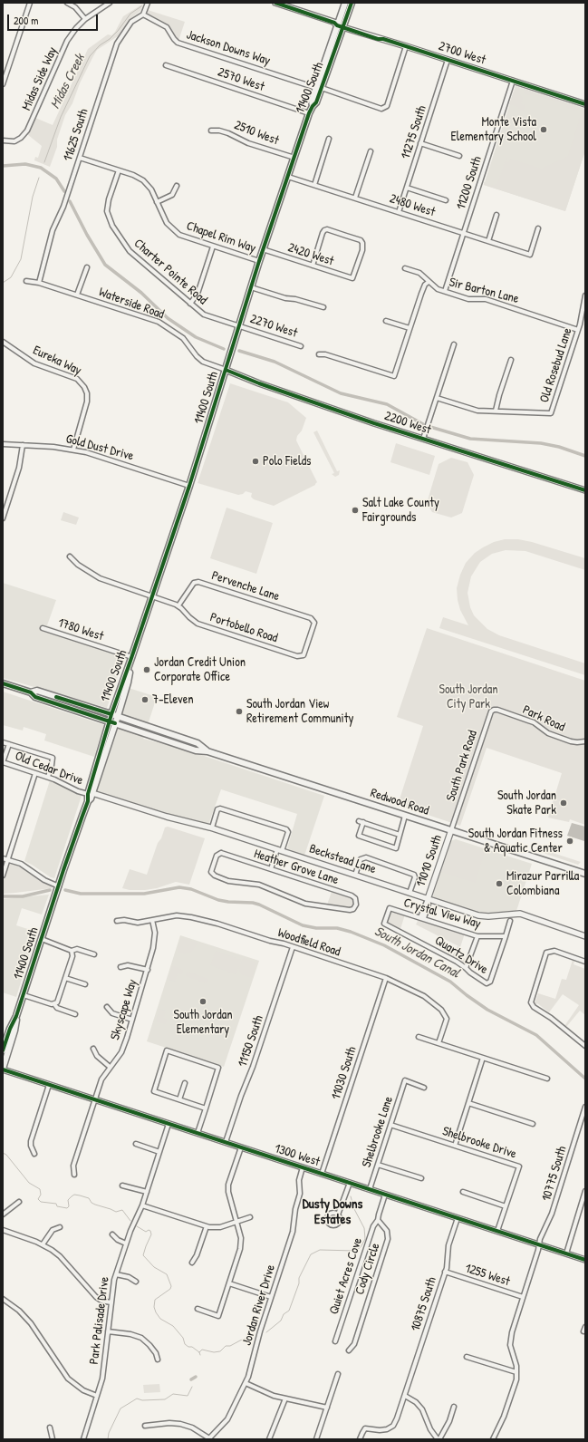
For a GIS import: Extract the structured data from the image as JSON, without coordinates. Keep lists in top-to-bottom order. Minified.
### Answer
{"streets":{"main road":["11400 South","Redwood Road"],"street":["Jackson Downs Way","2700 West","Midas Side Way","2570 West","11275 South","2510 West","11625 South","11200 South","2480 West","Chapel Rim Way","2420 West","Charter Pointe Road","Sir Barton Lane","Waterside Road","2270 West","Eureka Way","Old Rosebud Lane","2200 West","Gold Dust Drive","Pervenche Lane","Portobello Road","1780 West","Park Road","South Park Road","Old Cedar Drive","Beckstead Lane","11010 South","Heather Grove Lane","Crystal View Way","Woodfield Road","Quartz Drive","Skyscape Way","11150 South","11030 South","Shelbrooke Lane","Shelbrooke Drive","1300 West","10775 South","Cody Circle","1255 West","Quiet Acres Cove","10875 South","Jordan River Drive","Park Palisade Drive"]},"crossings":[["Jackson Downs Way","2700 West"],["Jackson Downs Way","11400 South"],["Jackson Downs Way","11625 South"],["2700 West","11400 South"],["2700 West","11275 South"],["2700 West","11200 South"],["2570 West","11400 South"],["11400 South","2510 West"],["11400 South","2480 West"],["11400 South","Chapel Rim Way"],["11400 South","2420 West"],["11400 South","Charter Pointe Road"],["11400 South","Waterside Road"],["11400 South","2270 West"],["11400 South","2200 West"],["11400 South","Gold Dust Drive"],["11400 South","Portobello Road"],["11400 South","1780 West"],["11400 South","Old Cedar Drive"],["11400 South","Redwood Road"],["11400 South","Beckstead Lane"],["11400 South","1300 West"],["11275 South","2480 West"],["11625 South","Chapel Rim Way"],["11625 South","Waterside Road"],["11200 South","2480 West"],["11200 South","Sir Barton Lane"],["Chapel Rim Way","Charter Pointe Road"],["Charter Pointe Road","2270 West"],["Sir Barton Lane","Old Rosebud Lane"],["Waterside Road","2200 West"],["Eureka Way","Gold Dust Drive"],["Pervenche Lane","Portobello Road"],["Park Road","South Park Road"],["South Park Road","Redwood Road"],["South Park Road","11010 South"],["Old Cedar Drive","Beckstead Lane"],["Redwood Road","11010 South"],["Beckstead Lane","11010 South"],["11010 South","Crystal View Way"],["Crystal View Way","Quartz Drive"],["Woodfield Road","Skyscape Way"],["Woodfield Road","11150 South"],["Woodfield Road","11030 South"],["Skyscape Way","1300 West"],["11150 South","1300 West"],["11030 South","1300 West"],["Shelbrooke Lane","Shelbrooke Drive"],["Shelbrooke Lane","1300 West"],["Shelbrooke Drive","1300 West"],["1300 West","10775 South"],["1300 West","10875 South"],["1300 West","Jordan River Drive"],["1300 West","Park Palisade Drive"],["10775 South","1255 West"],["Cody Circle","Quiet Acres Cove"],["1255 West","10875 South"]],"districts":["Dusty Downs Estates"],"water":["Midas Creek","South Jordan Canal"],"parks":["South Jordan City Park"],"places":["Monte Vista Elementary School","Polo Fields","Salt Lake County Fairgrounds","Jordan Credit Union Corporate Office","7-Eleven","South Jordan View Retirement Community","South Jordan Skate Park","South Jordan Fitness & Aquatic Center","Mirazur Parrilla Colombiana","South Jordan Elementary"],"scale_bar":"200 m"}
